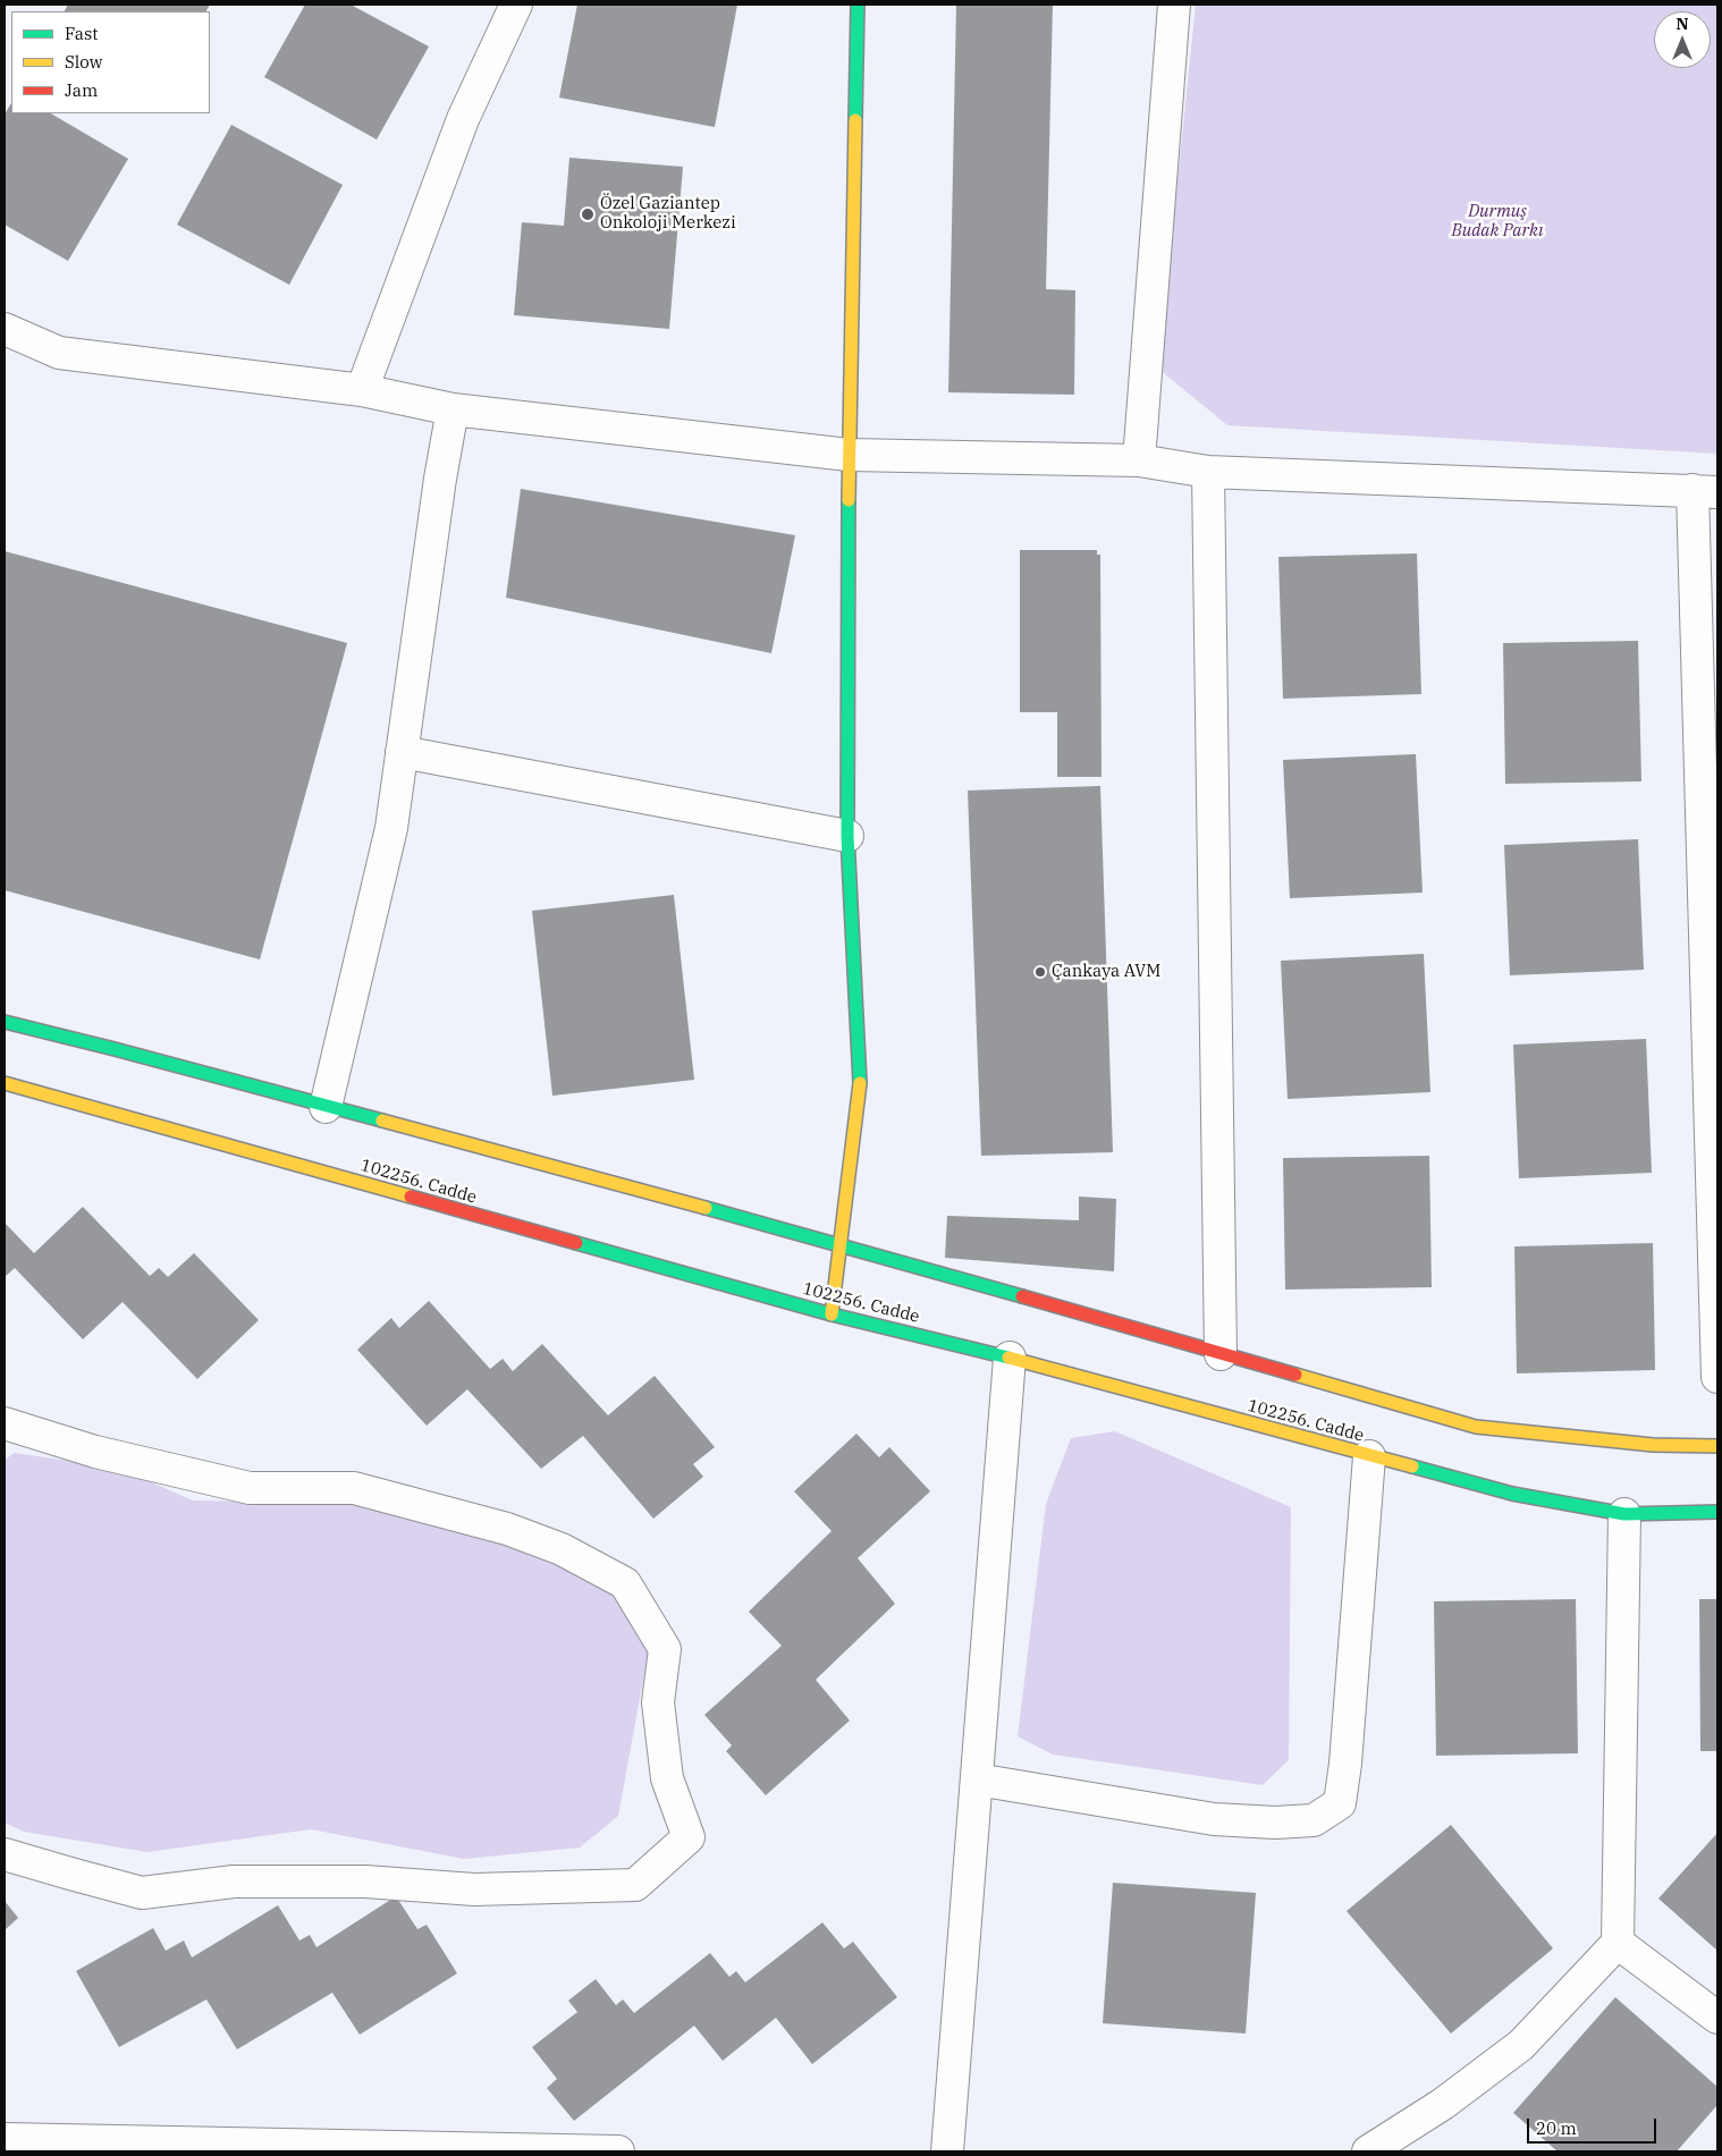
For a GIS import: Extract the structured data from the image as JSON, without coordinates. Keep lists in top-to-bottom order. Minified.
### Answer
{"streets":{"street":["102256. Cadde"]},"parks":["Durmuş Budak Parkı"],"places":["Özel Gaziantep Onkoloji Merkezi","Çankaya AVM"],"legend":["Fast","Slow","Jam"],"scale_bar":"20 m","north":"top"}
